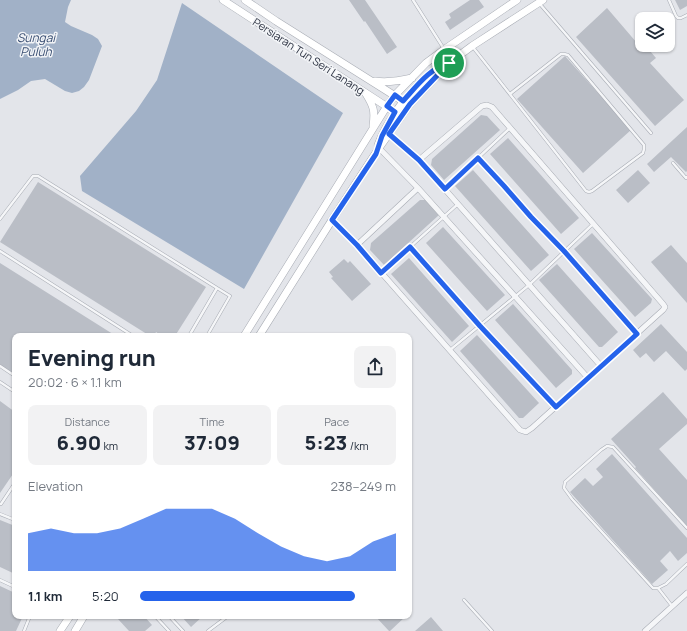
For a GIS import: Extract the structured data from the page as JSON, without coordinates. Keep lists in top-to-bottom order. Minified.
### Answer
{"streets":{"street":["Persiaran Tun Seri Lanang"]},"water":["Sungai Puluh"],"page":{"heading":["Evening run","20:02 · 6 × 1.1 km"],"stats":[["Distance","6.90 km"],["Time","37:09"],["Pace","5:23 /km"]],"chart":["Elevation","238–249 m"],"list":[{"name":"1.1 km","note":"5:20"}]}}
